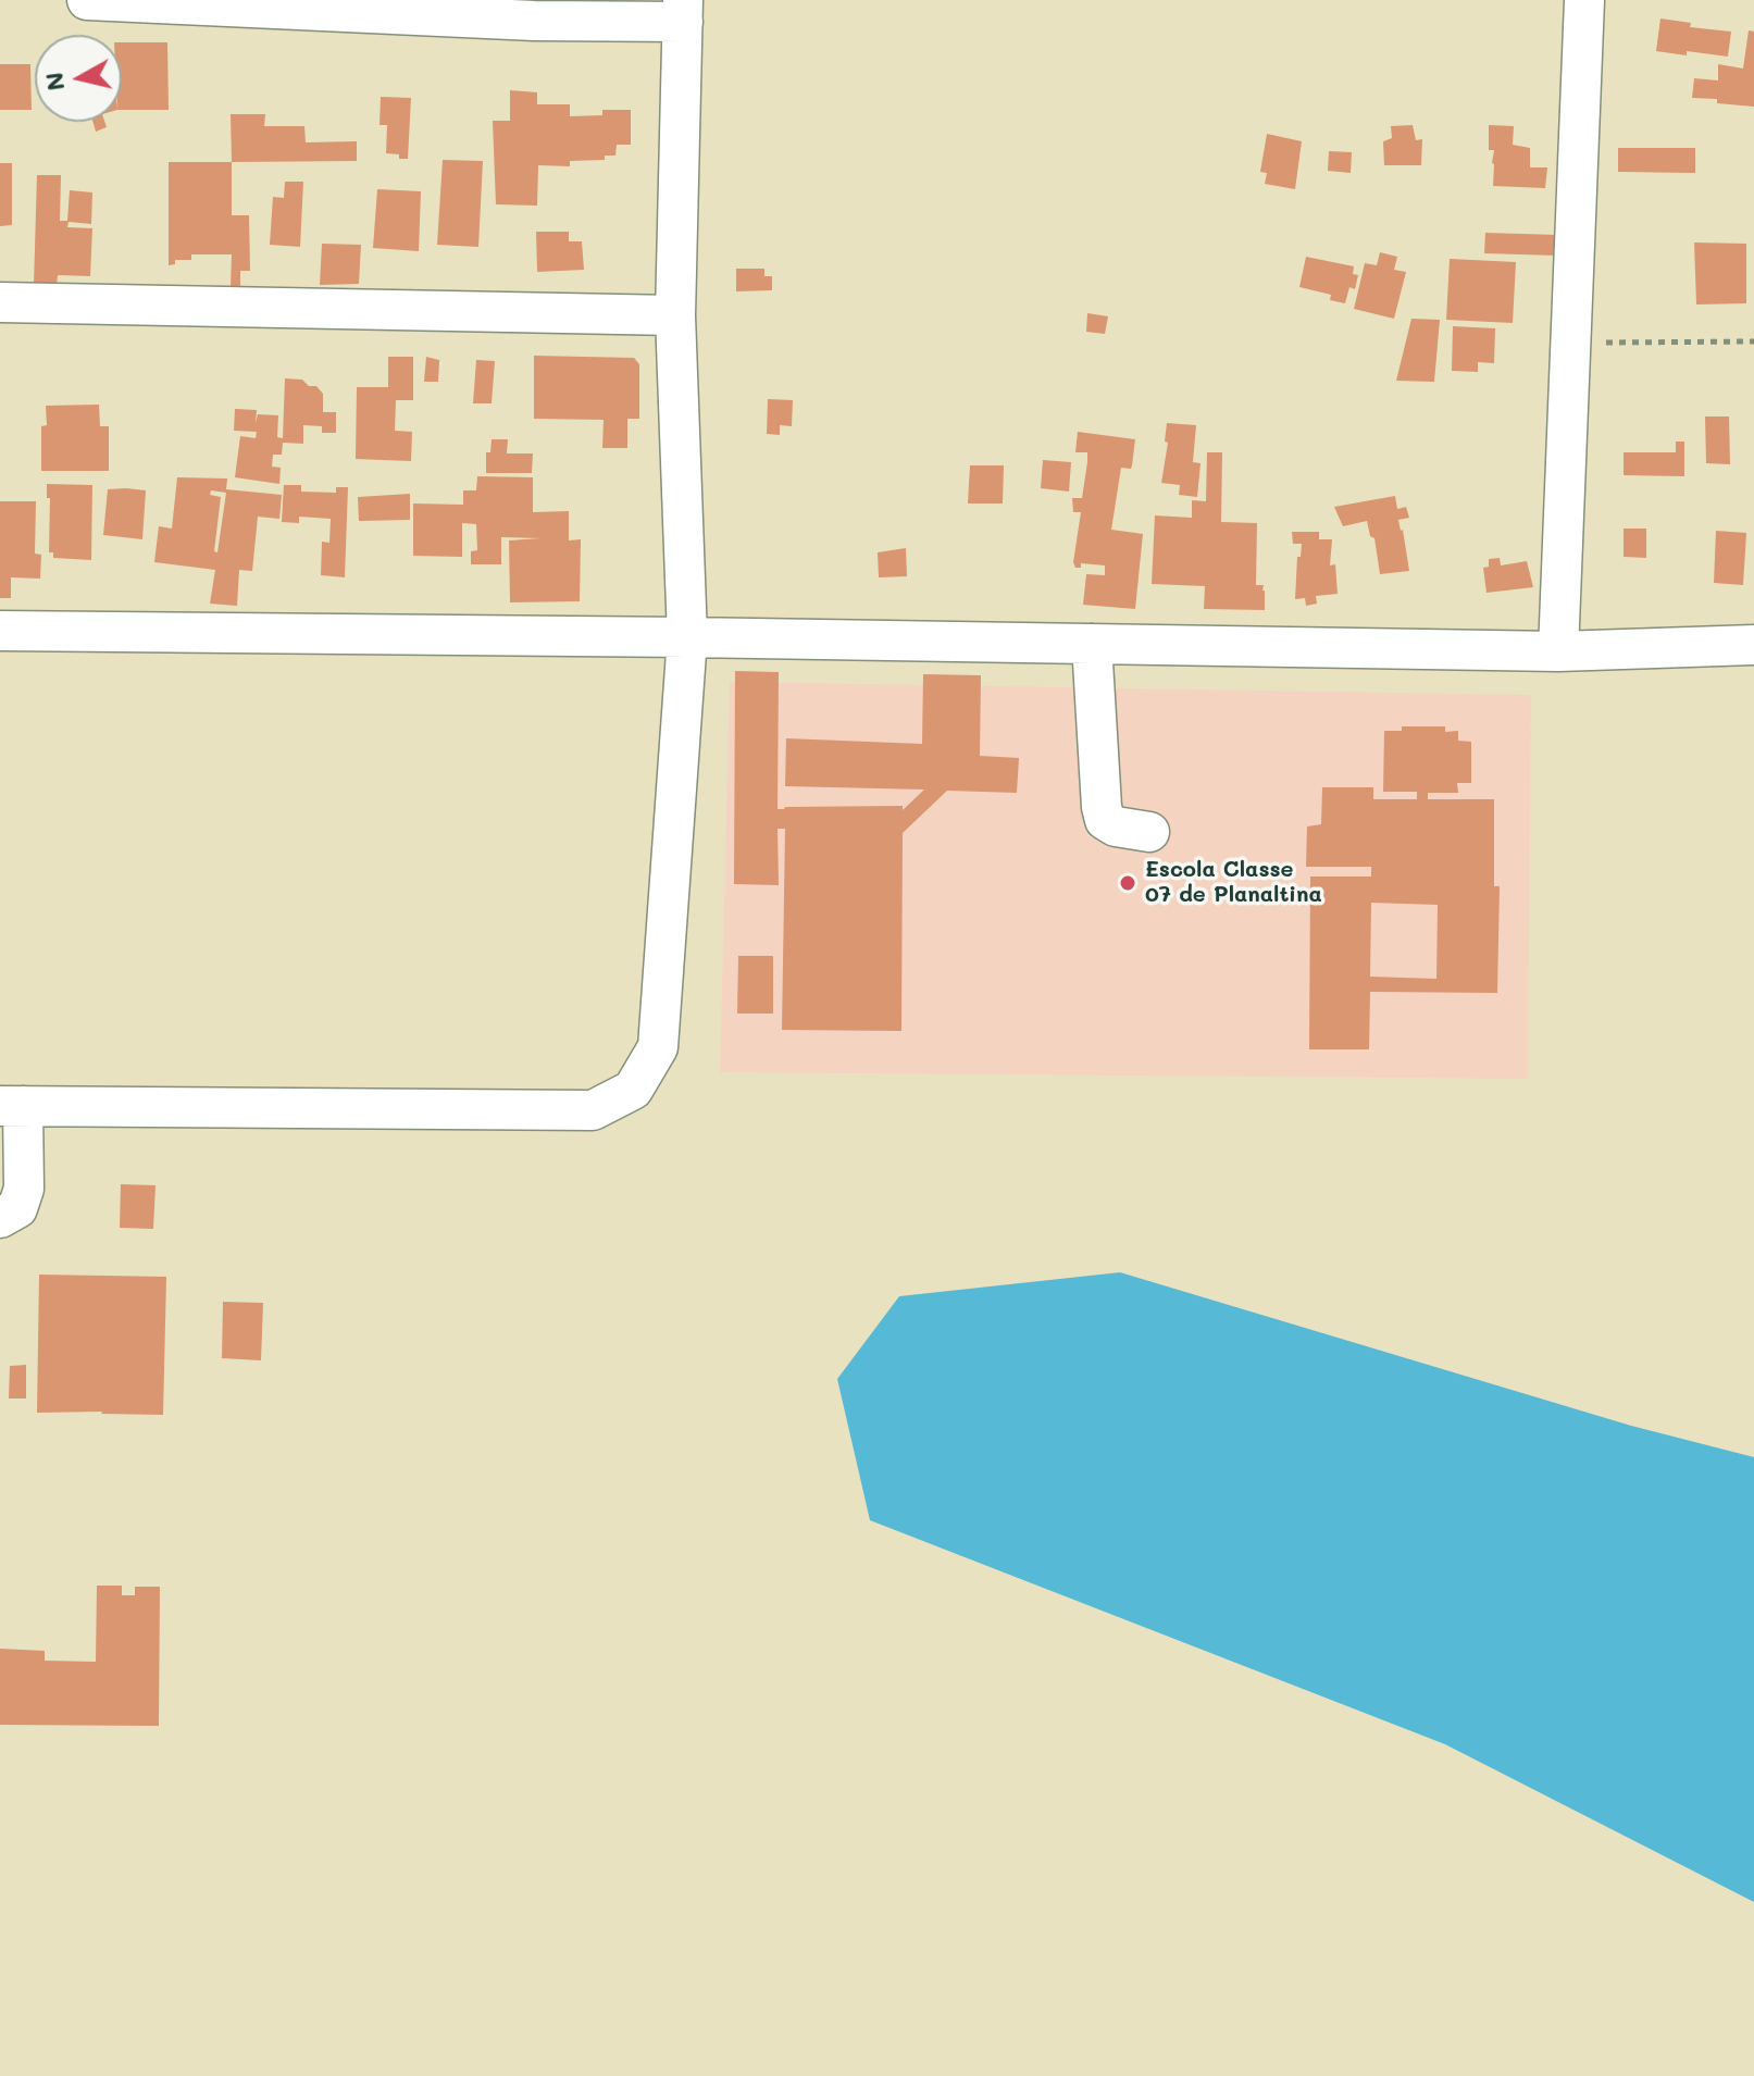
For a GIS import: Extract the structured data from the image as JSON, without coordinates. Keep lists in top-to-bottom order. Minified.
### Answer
{"places":["Escola Classe 07 de Planaltina"],"north":"left"}
